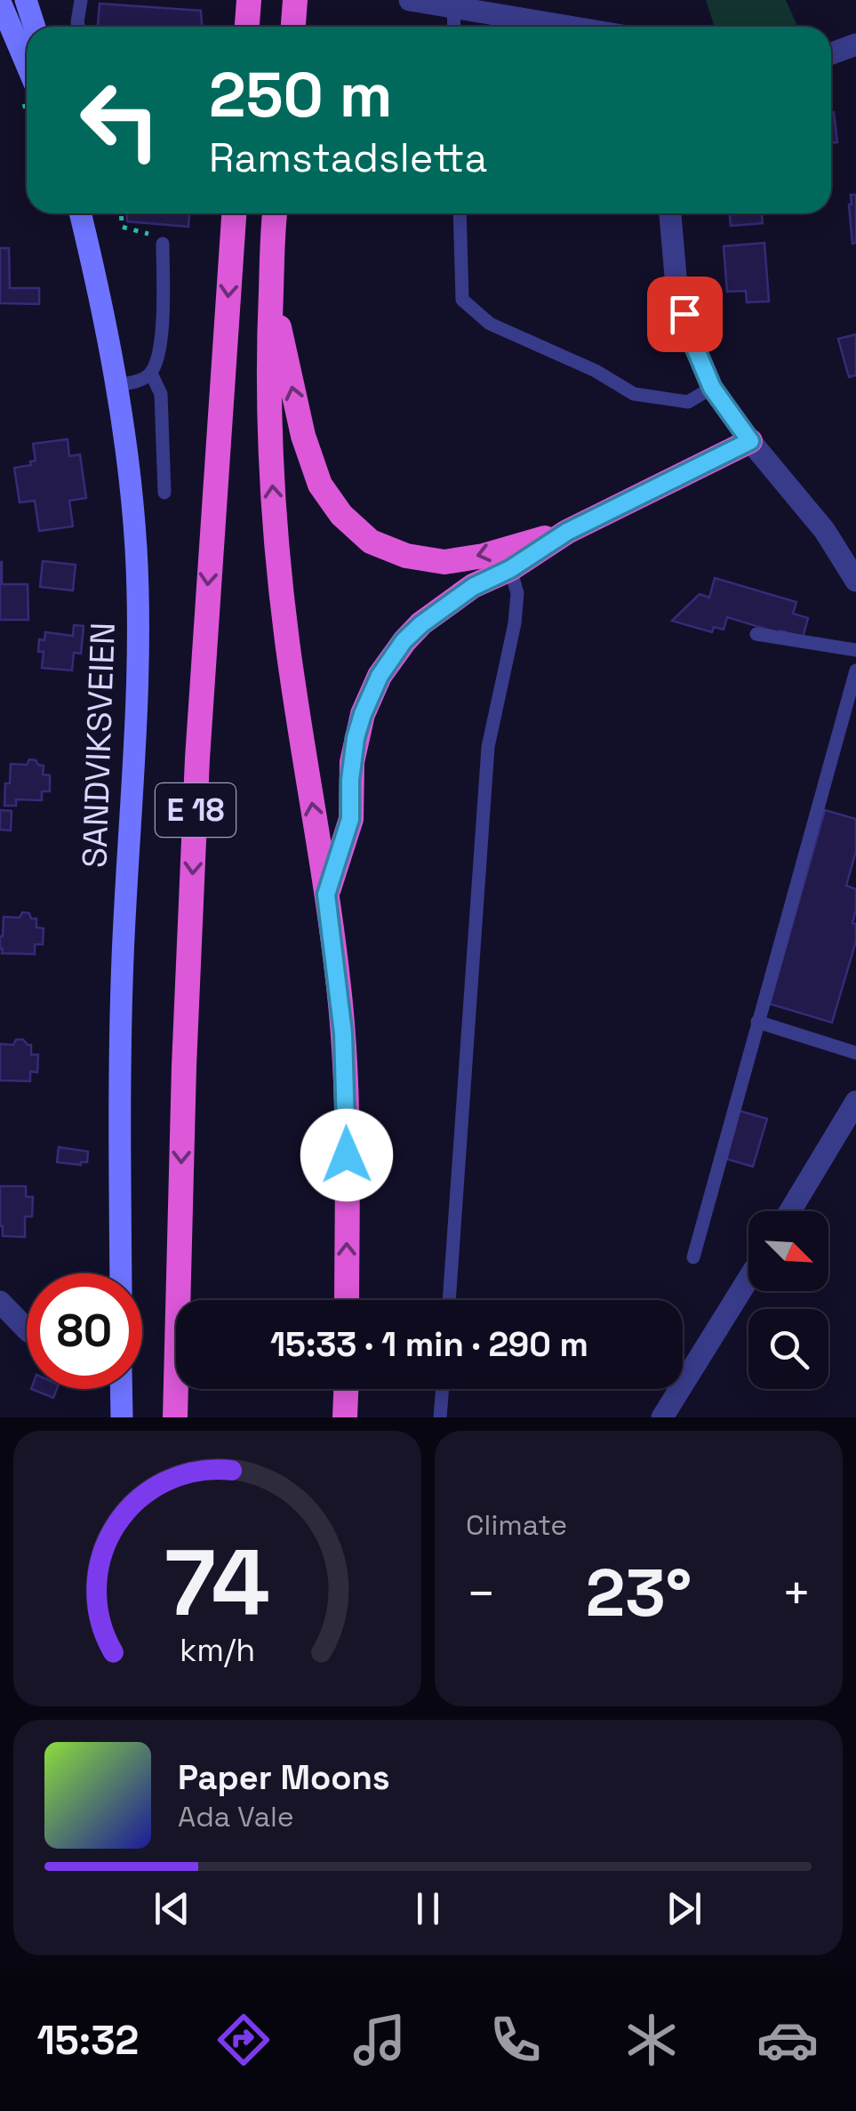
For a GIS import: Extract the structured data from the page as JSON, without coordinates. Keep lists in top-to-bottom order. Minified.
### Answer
{"streets":{"highway":["E 18"],"main road":["SANDVIKSVEIEN"]},"north":"bottom right","page":{"turn":["250 m","Ramstadsletta"],"limit":"80","trip":"15:33 · 1 min · 290 m","tile":"Climate","heat":["−","23°","+"],"song":["Paper Moons","Ada Vale"],"tabs":"15:32","gauge":["74","km/h"]}}
